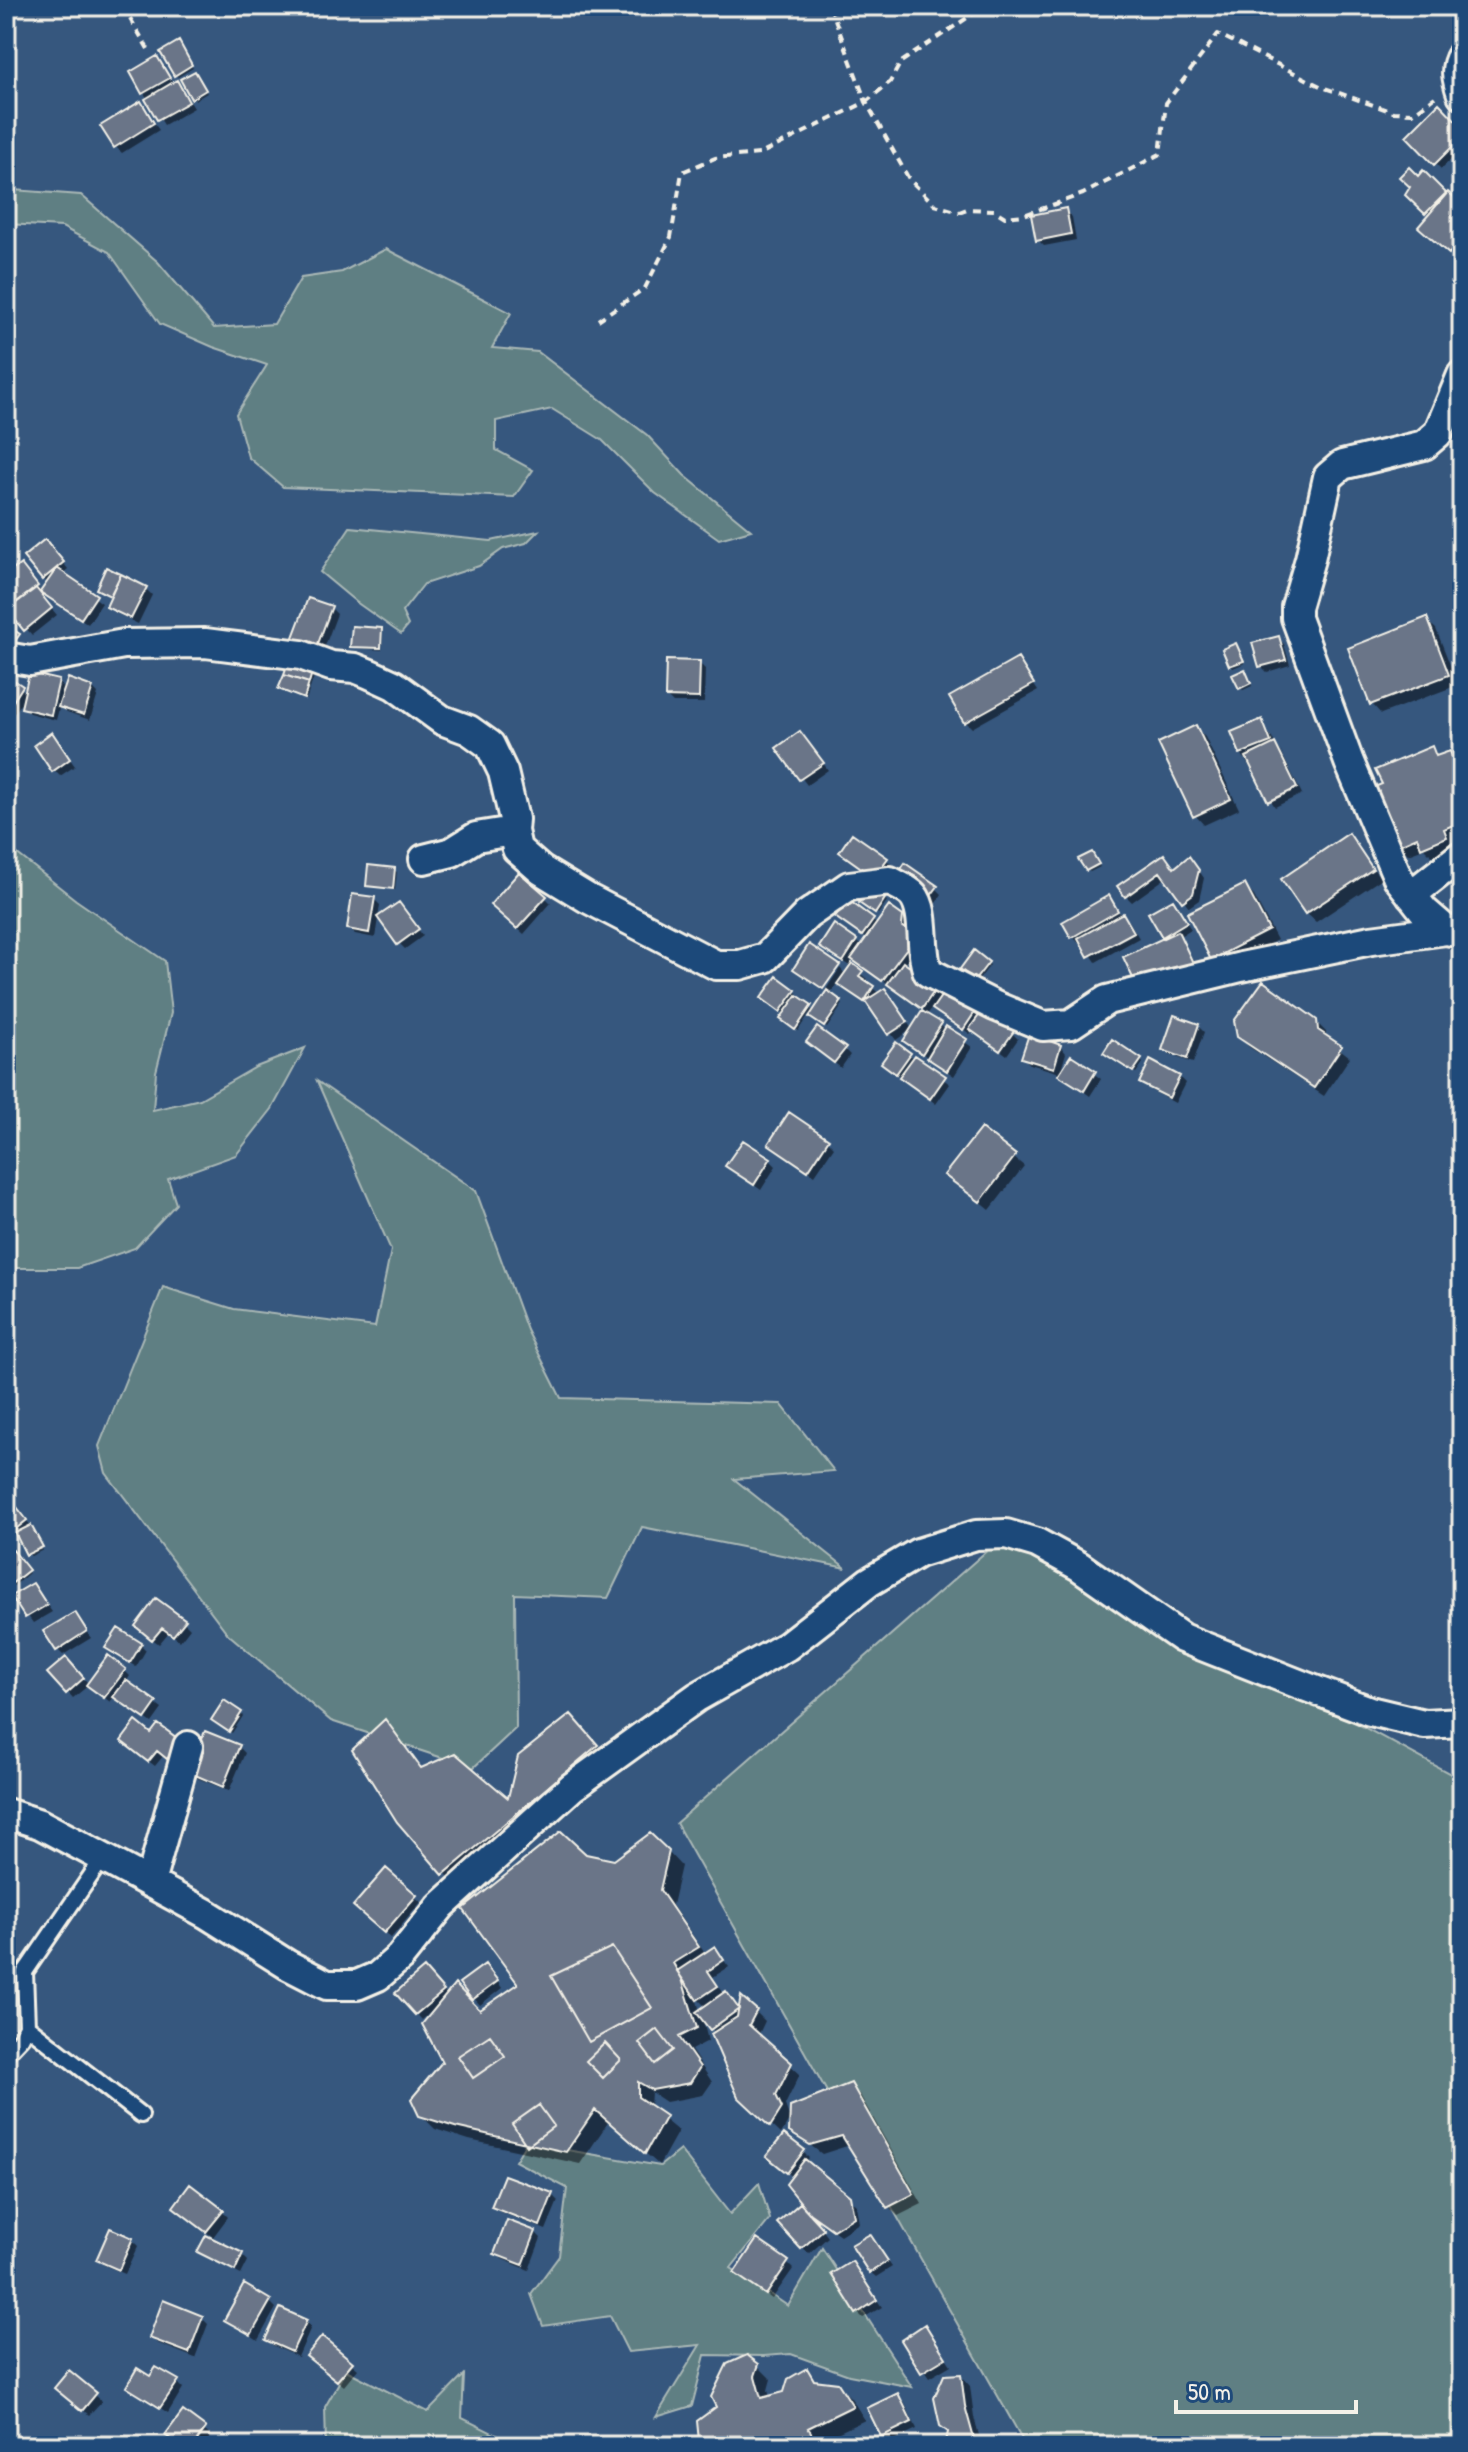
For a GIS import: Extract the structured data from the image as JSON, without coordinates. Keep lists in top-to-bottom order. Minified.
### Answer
{"scale_bar":"50 m"}
